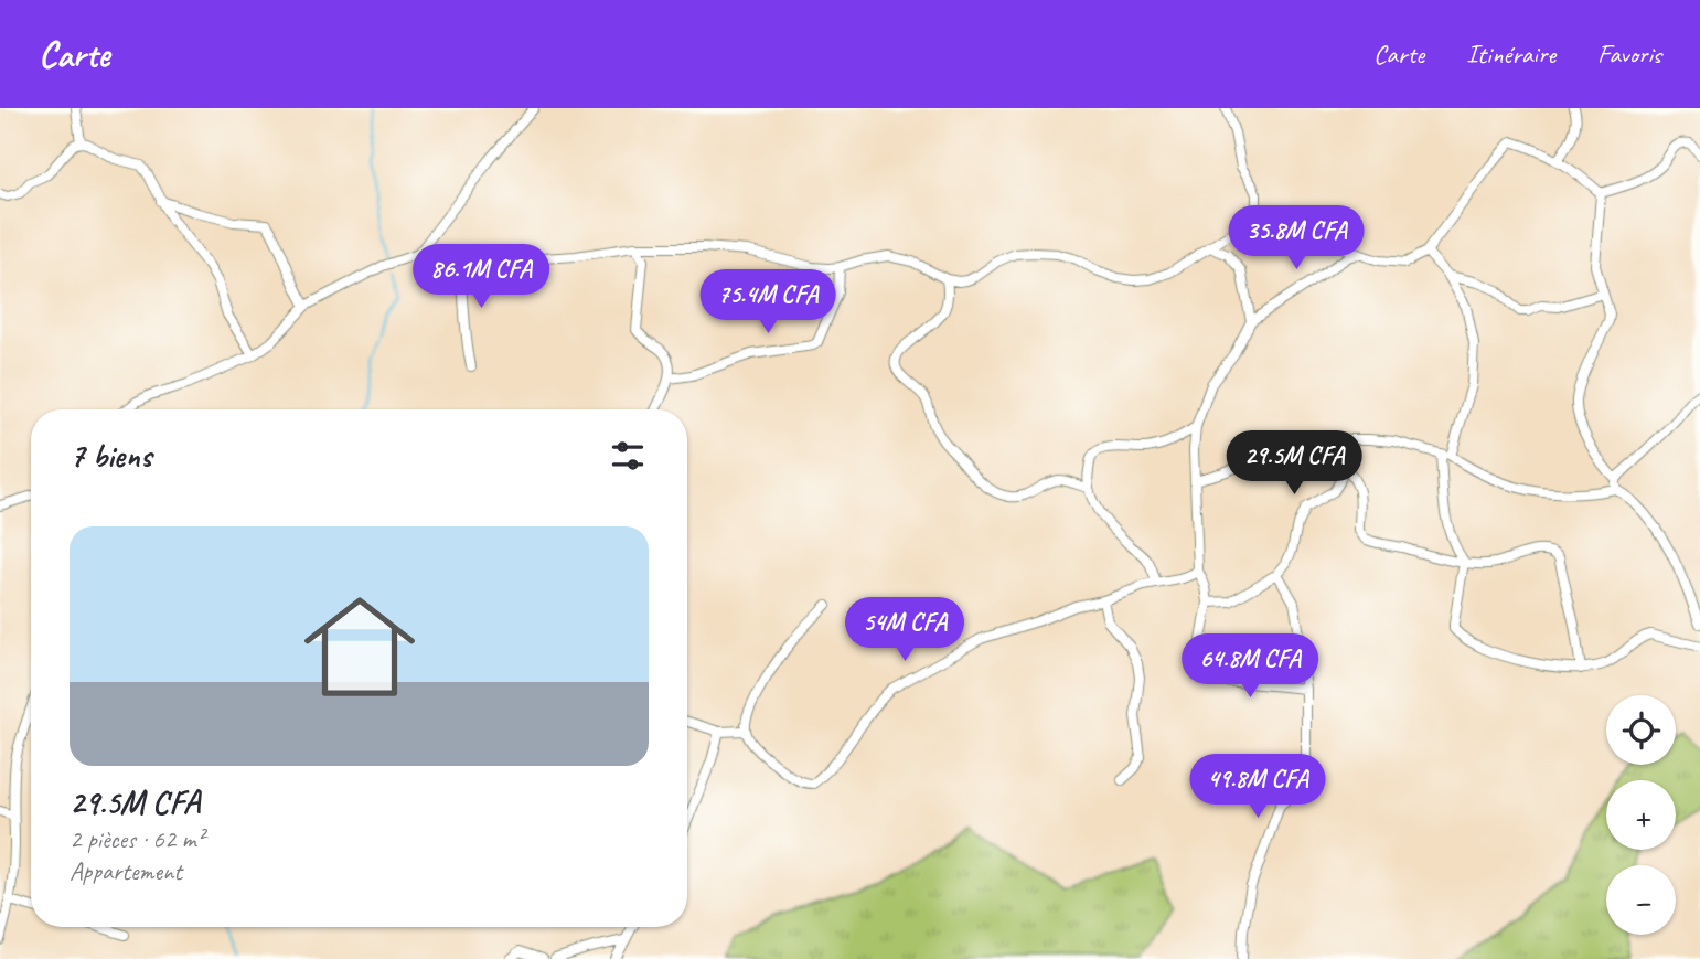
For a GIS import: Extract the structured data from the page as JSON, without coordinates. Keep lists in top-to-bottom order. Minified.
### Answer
{"page":{"header":"Carte","nav":["Carte","Itinéraire","Favoris"],"price":["35.8M CFA","86.1M CFA","75.4M CFA","29.5M CFA","54M CFA","64.8M CFA","49.8M CFA"],"heading":"7 biens","list":[{"name":"29.5M CFA","note":"2 pièces · 62 m² · Appartement"}],"map_buttons":["+","−"]}}
